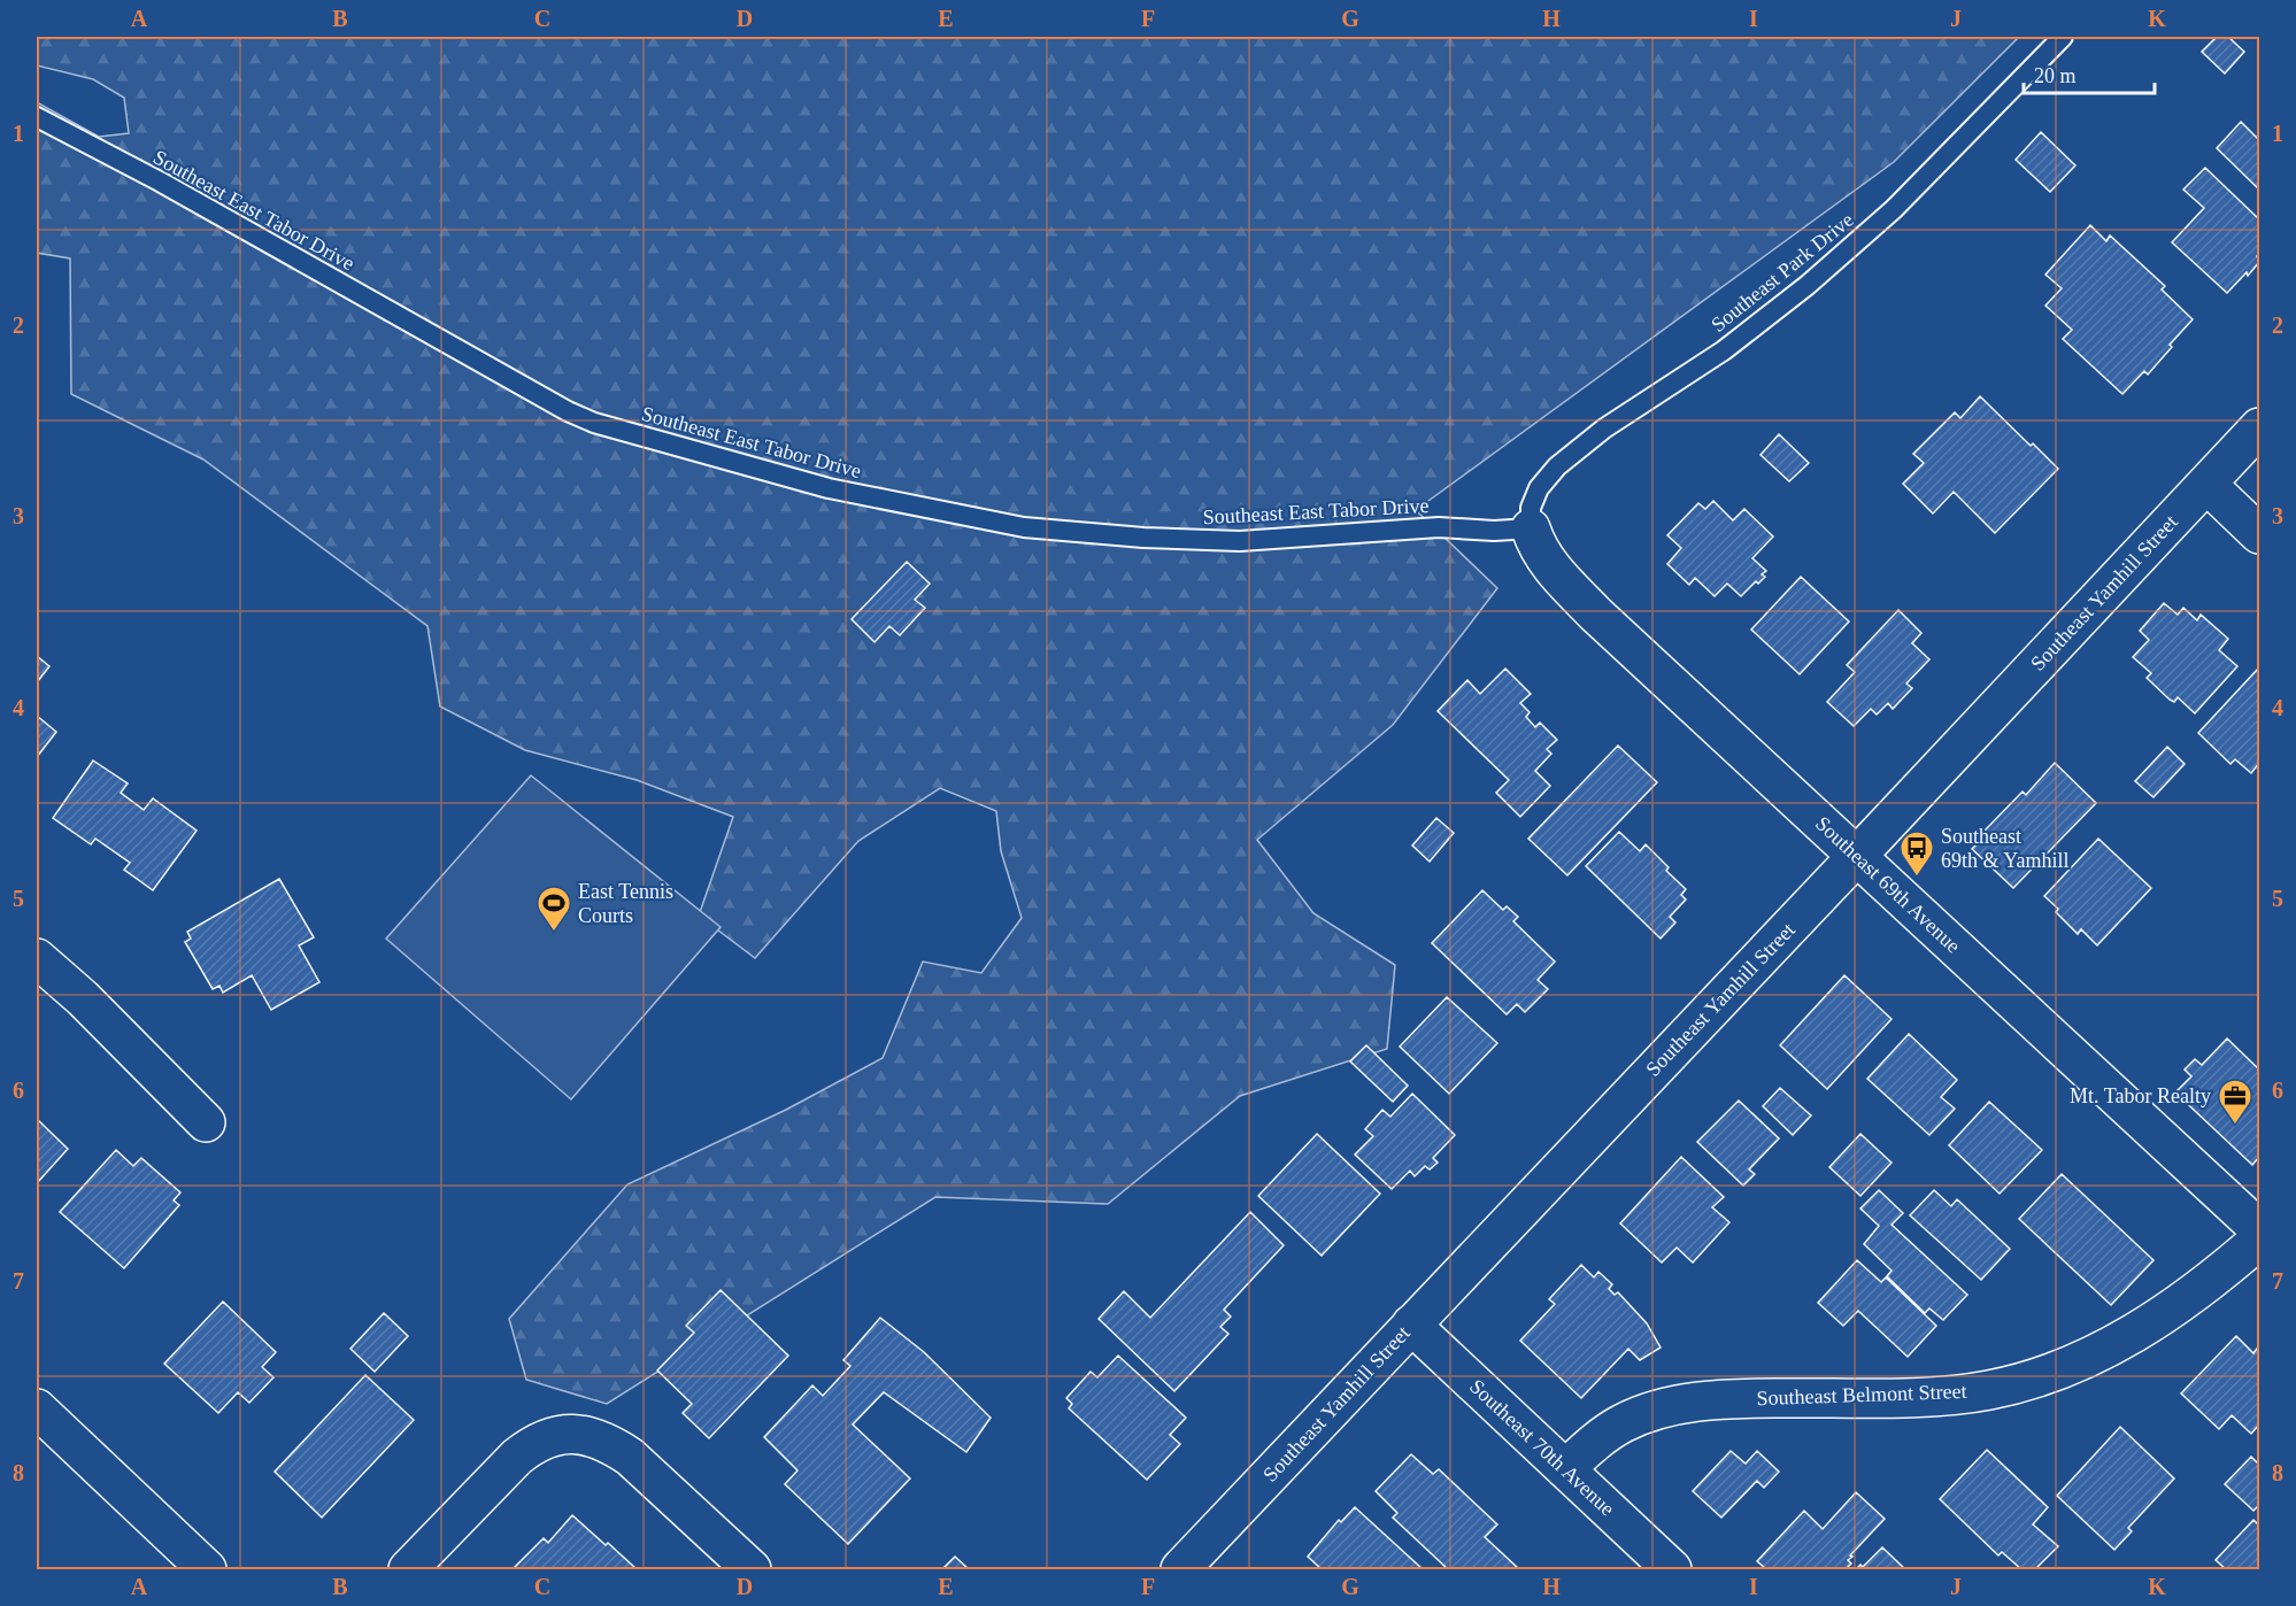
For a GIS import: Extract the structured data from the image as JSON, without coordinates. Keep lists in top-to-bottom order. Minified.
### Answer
{"streets":{"street":["Southeast Yamhill Street","Southeast 69th Avenue","Southeast Belmont Street","Southeast 70th Avenue"],"lane":["Southeast East Tabor Drive","Southeast Park Drive"]},"crossings":[["Southeast East Tabor Drive","Southeast Park Drive"],["Southeast East Tabor Drive","Southeast 69th Avenue"],["Southeast Park Drive","Southeast 69th Avenue"],["Southeast Yamhill Street","Southeast 69th Avenue"],["Southeast Yamhill Street","Southeast 70th Avenue"],["Southeast Belmont Street","Southeast 70th Avenue"]],"places":{"bus stop":["Southeast 69th & Yamhill"],"sports":["East Tennis Courts"],"office":["Mt. Tabor Realty"]},"scale_bar":"20 m","grid":{"columns":["A","B","C","D","E","F","G","H","I","J","K"],"rows":["1","2","3","4","5","6","7","8"]}}
